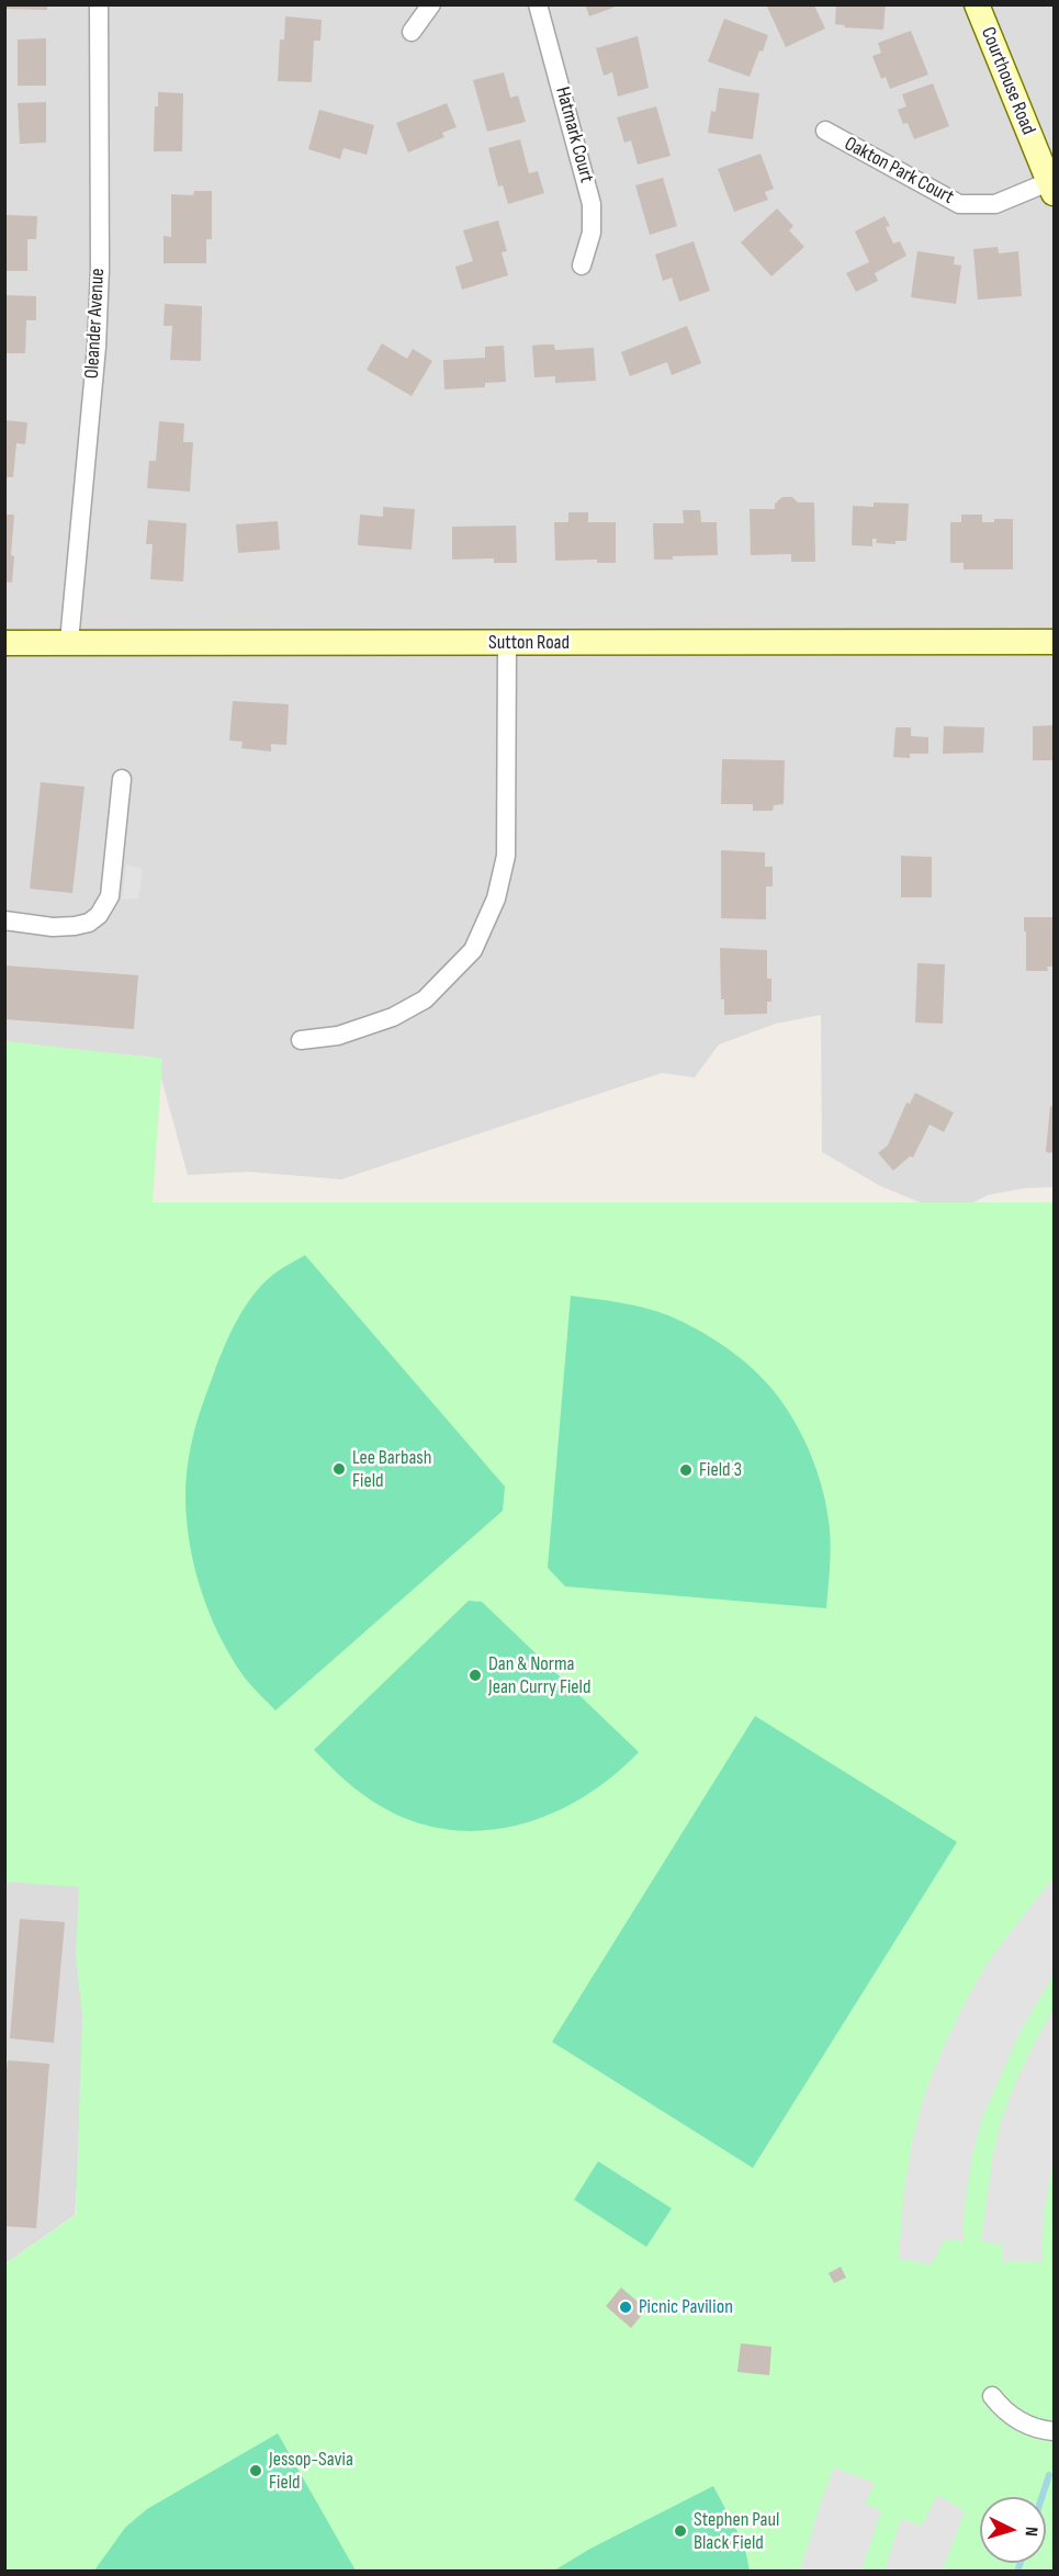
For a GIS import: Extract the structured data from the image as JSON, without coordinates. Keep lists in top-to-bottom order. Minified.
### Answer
{"streets":{"street":["Courthouse Road","Hatmark Court","Oakton Park Court","Oleander Avenue","Sutton Road"]},"crossings":[["Courthouse Road","Oakton Park Court"],["Oleander Avenue","Sutton Road"]],"places":["Lee Barbash Field","Field 3","Dan & Norma Jean Curry Field","Picnic Pavilion","Jessop-Savia Field","Stephen Paul Black Field"],"north":"right"}
